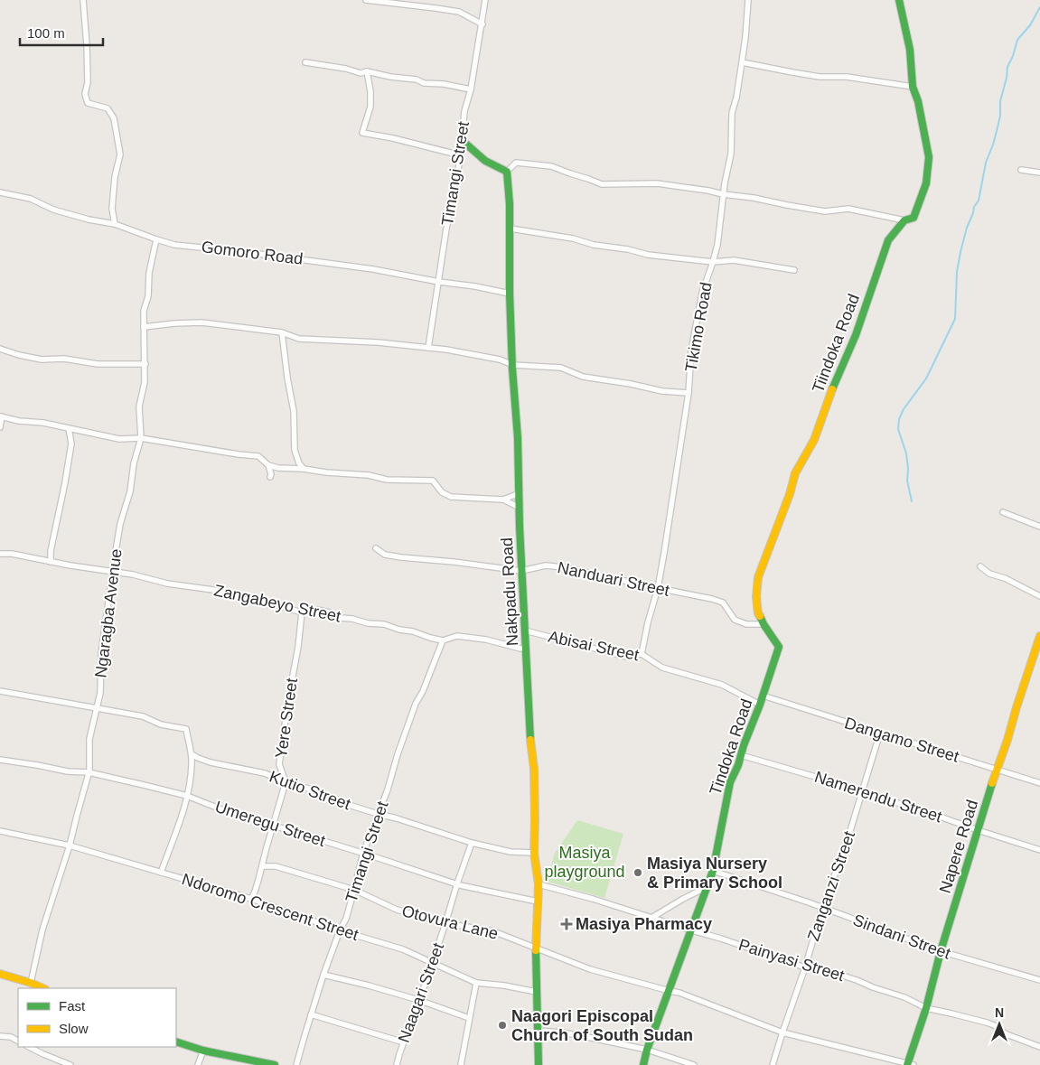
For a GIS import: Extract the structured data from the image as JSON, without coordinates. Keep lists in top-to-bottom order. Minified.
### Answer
{"streets":{"street":["Timangi Street","Gomoro Road","Tikimo Road","Tiindoka Road","Nanduari Street","Nakpadu Road","Zangabeyo Street","Ngaragba Avenue","Abisai Street","Yere Street","Dangamo Street","Tindoka Road","Kutio Street","Namerendu Street","Umeregu Street","Napere Road","Zanganzi Street","Ndoromo Crescent Street","Otovura Lane","Sindani Street","Painyasi Street","Naagari Street"]},"crossings":[["Timangi Street","Gomoro Road"],["Timangi Street","Zangabeyo Street"],["Timangi Street","Kutio Street"],["Timangi Street","Umeregu Street"],["Timangi Street","Ndoromo Crescent Street"],["Timangi Street","Otovura Lane"],["Gomoro Road","Nakpadu Road"],["Gomoro Road","Ngaragba Avenue"],["Tikimo Road","Nanduari Street"],["Tikimo Road","Abisai Street"],["Tiindoka Road","Nanduari Street"],["Tiindoka Road","Dangamo Street"],["Tiindoka Road","Tindoka Road"],["Nanduari Street","Nakpadu Road"],["Nakpadu Road","Zangabeyo Street"],["Nakpadu Road","Abisai Street"],["Nakpadu Road","Kutio Street"],["Nakpadu Road","Umeregu Street"],["Nakpadu Road","Ndoromo Crescent Street"],["Nakpadu Road","Otovura Lane"],["Nakpadu Road","Painyasi Street"],["Zangabeyo Street","Ngaragba Avenue"],["Zangabeyo Street","Yere Street"],["Ngaragba Avenue","Umeregu Street"],["Ngaragba Avenue","Ndoromo Crescent Street"],["Abisai Street","Tindoka Road"],["Yere Street","Kutio Street"],["Yere Street","Umeregu Street"],["Yere Street","Ndoromo Crescent Street"],["Yere Street","Otovura Lane"],["Dangamo Street","Tindoka Road"],["Dangamo Street","Napere Road"],["Dangamo Street","Zanganzi Street"],["Tindoka Road","Namerendu Street"],["Tindoka Road","Otovura Lane"],["Tindoka Road","Sindani Street"],["Tindoka Road","Painyasi Street"],["Kutio Street","Naagari Street"],["Namerendu Street","Napere Road"],["Namerendu Street","Zanganzi Street"],["Umeregu Street","Naagari Street"],["Napere Road","Otovura Lane"],["Napere Road","Sindani Street"],["Napere Road","Painyasi Street"],["Zanganzi Street","Otovura Lane"],["Zanganzi Street","Sindani Street"],["Zanganzi Street","Painyasi Street"],["Ndoromo Crescent Street","Naagari Street"],["Otovura Lane","Naagari Street"]],"parks":["Masiya playground"],"places":{"other":["Masiya Nursery & Primary School","Naagori Episcopal Church of South Sudan"],"health":["Masiya Pharmacy"]},"legend":["Fast","Slow"],"scale_bar":"100 m","north":"top"}
